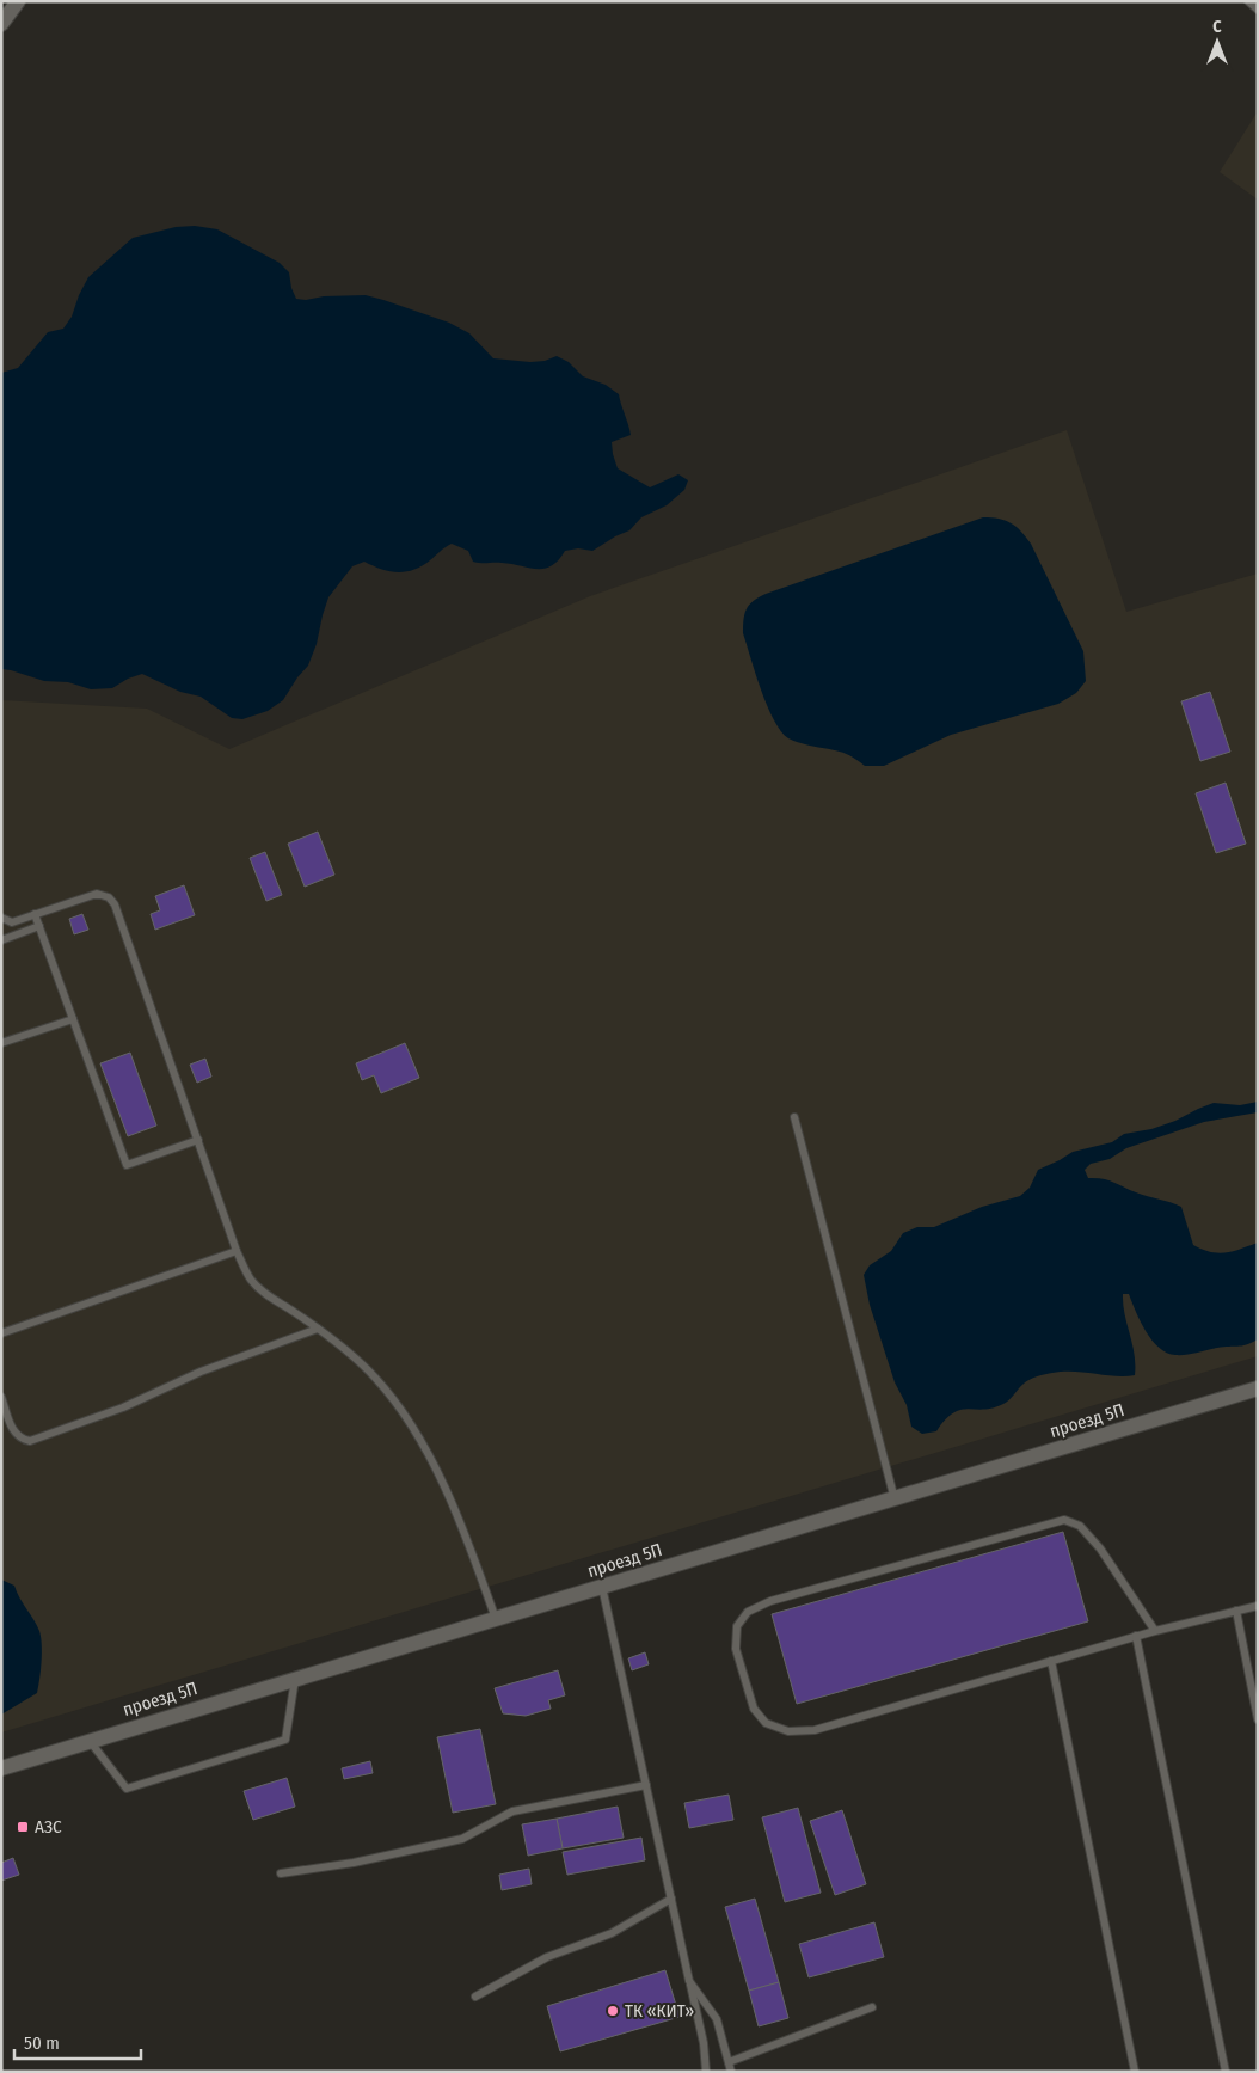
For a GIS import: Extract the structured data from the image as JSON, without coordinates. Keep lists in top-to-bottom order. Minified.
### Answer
{"streets":{"street":["проезд 5П"]},"places":{"transit":["АЗС"],"other":["ТК «КИТ»"]},"scale_bar":"50 m","north":"top"}
